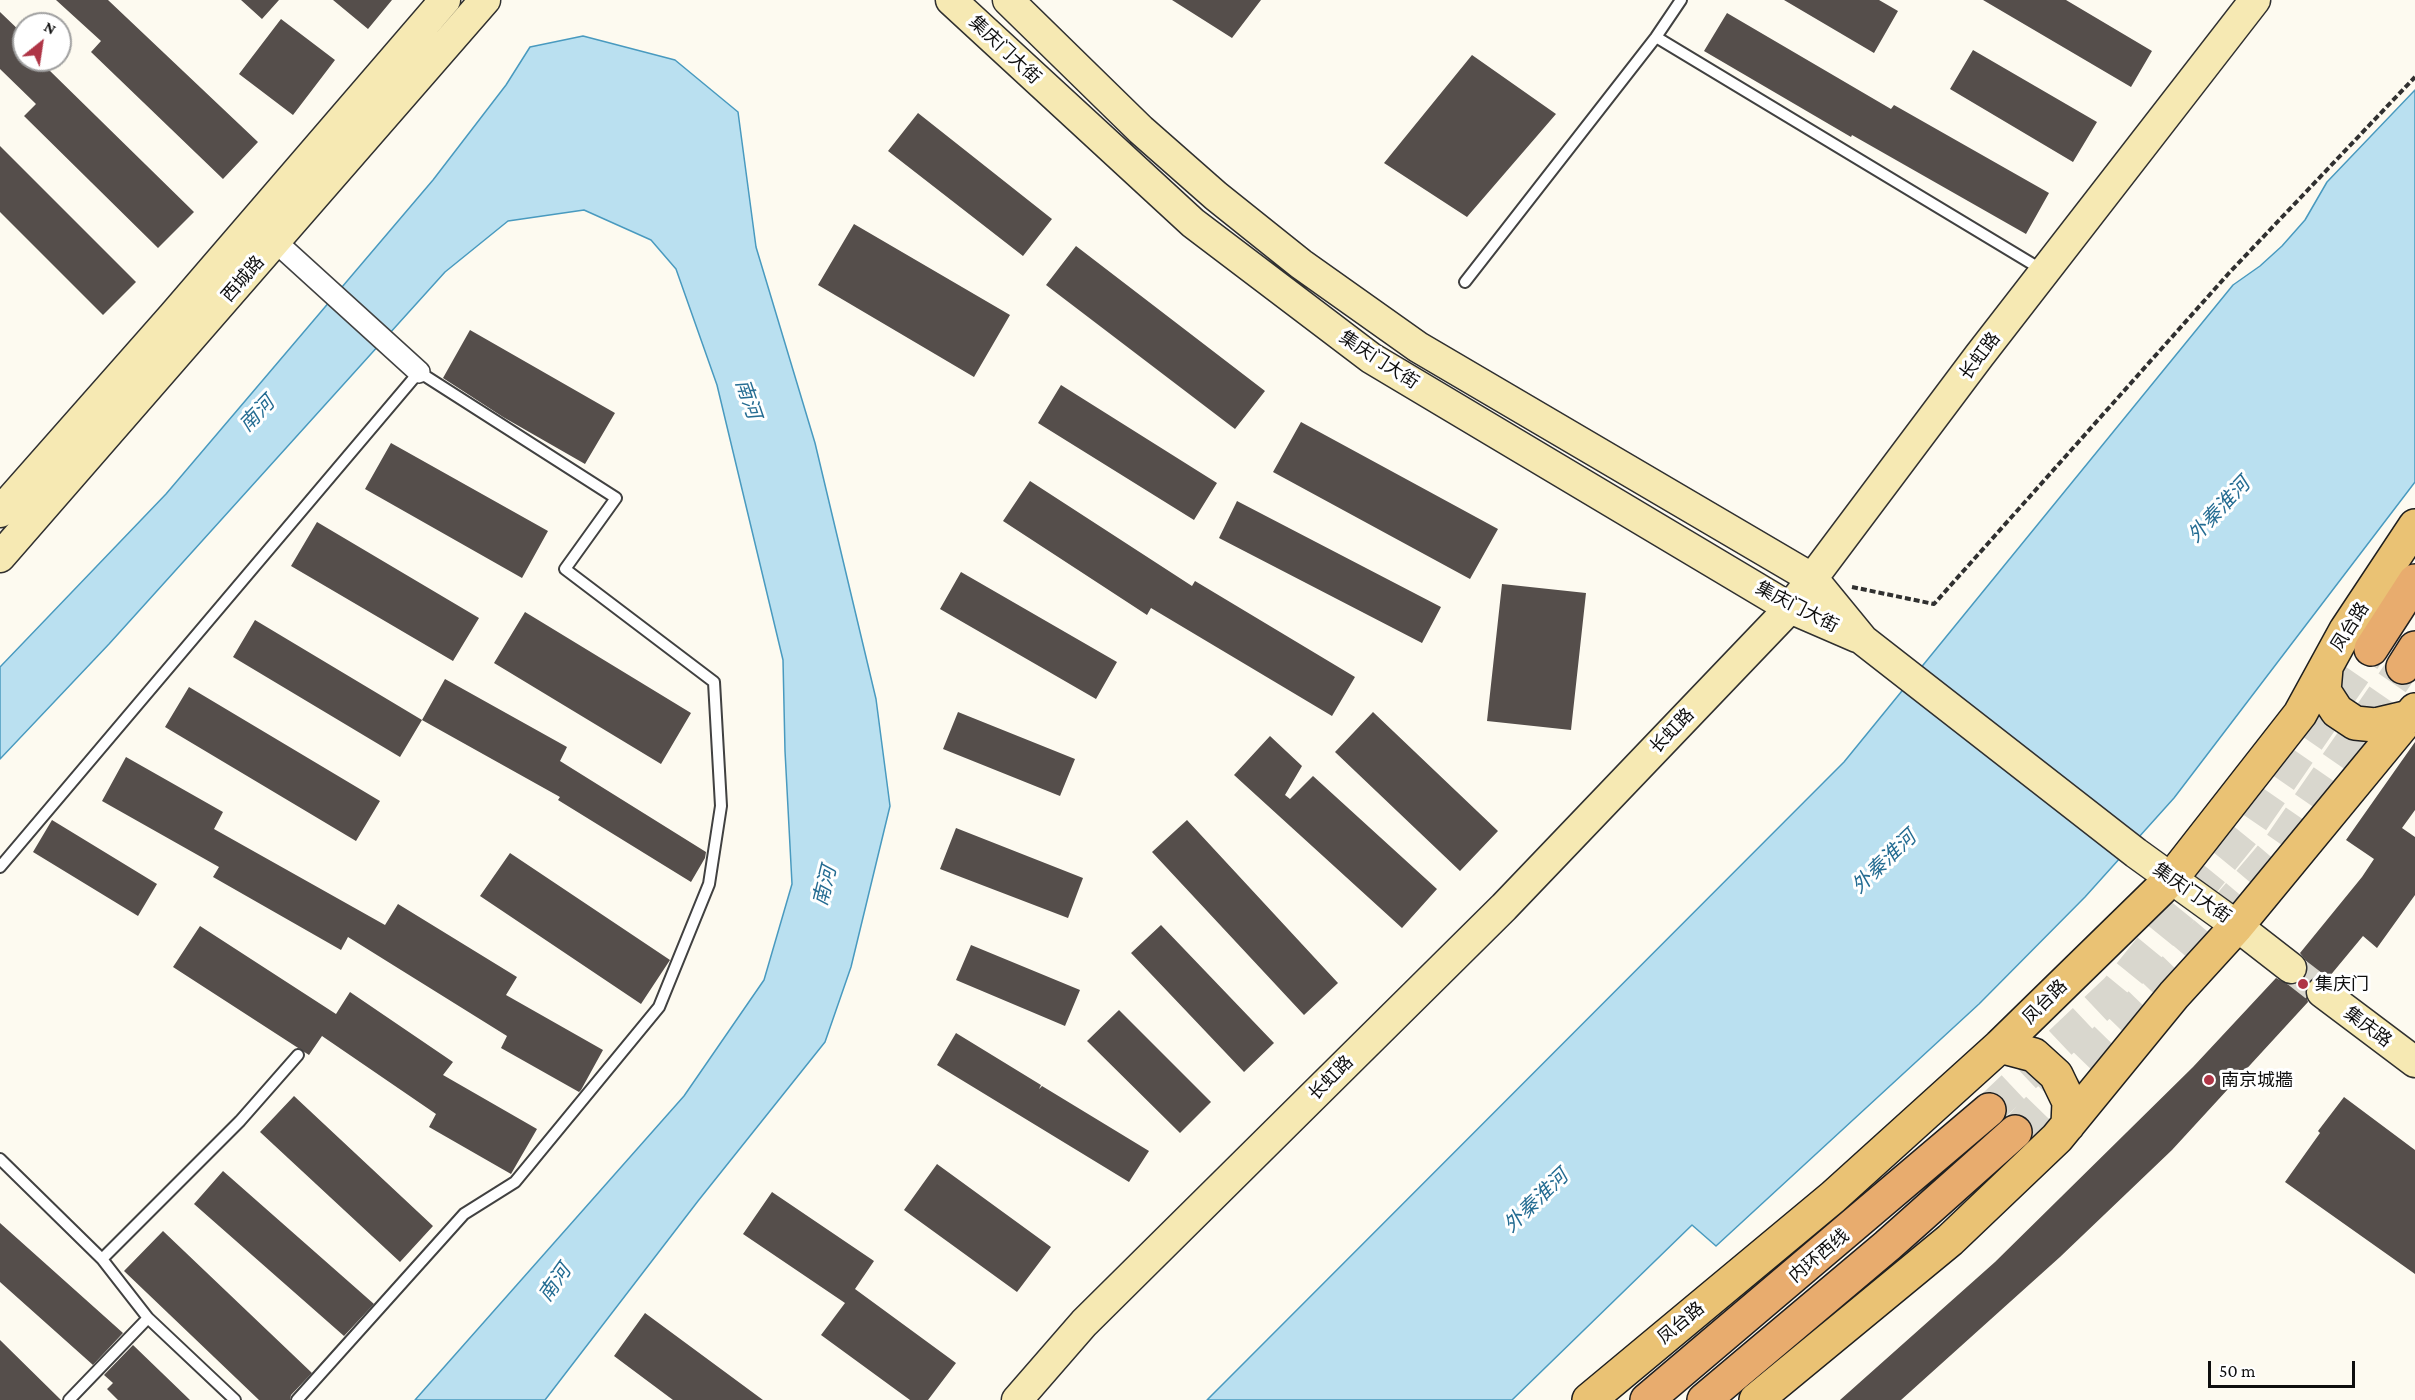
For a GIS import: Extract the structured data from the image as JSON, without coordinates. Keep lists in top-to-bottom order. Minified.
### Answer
{"streets":{"highway":["内环西线"],"main road":["集庆门大街","西城路","长虹路","凤台路","集庆路"]},"crossings":[["集庆门大街","长虹路"],["集庆门大街","凤台路"]],"water":["南河","外秦淮河"],"places":["集庆门","南京城牆"],"scale_bar":"50 m","north":"top right"}
